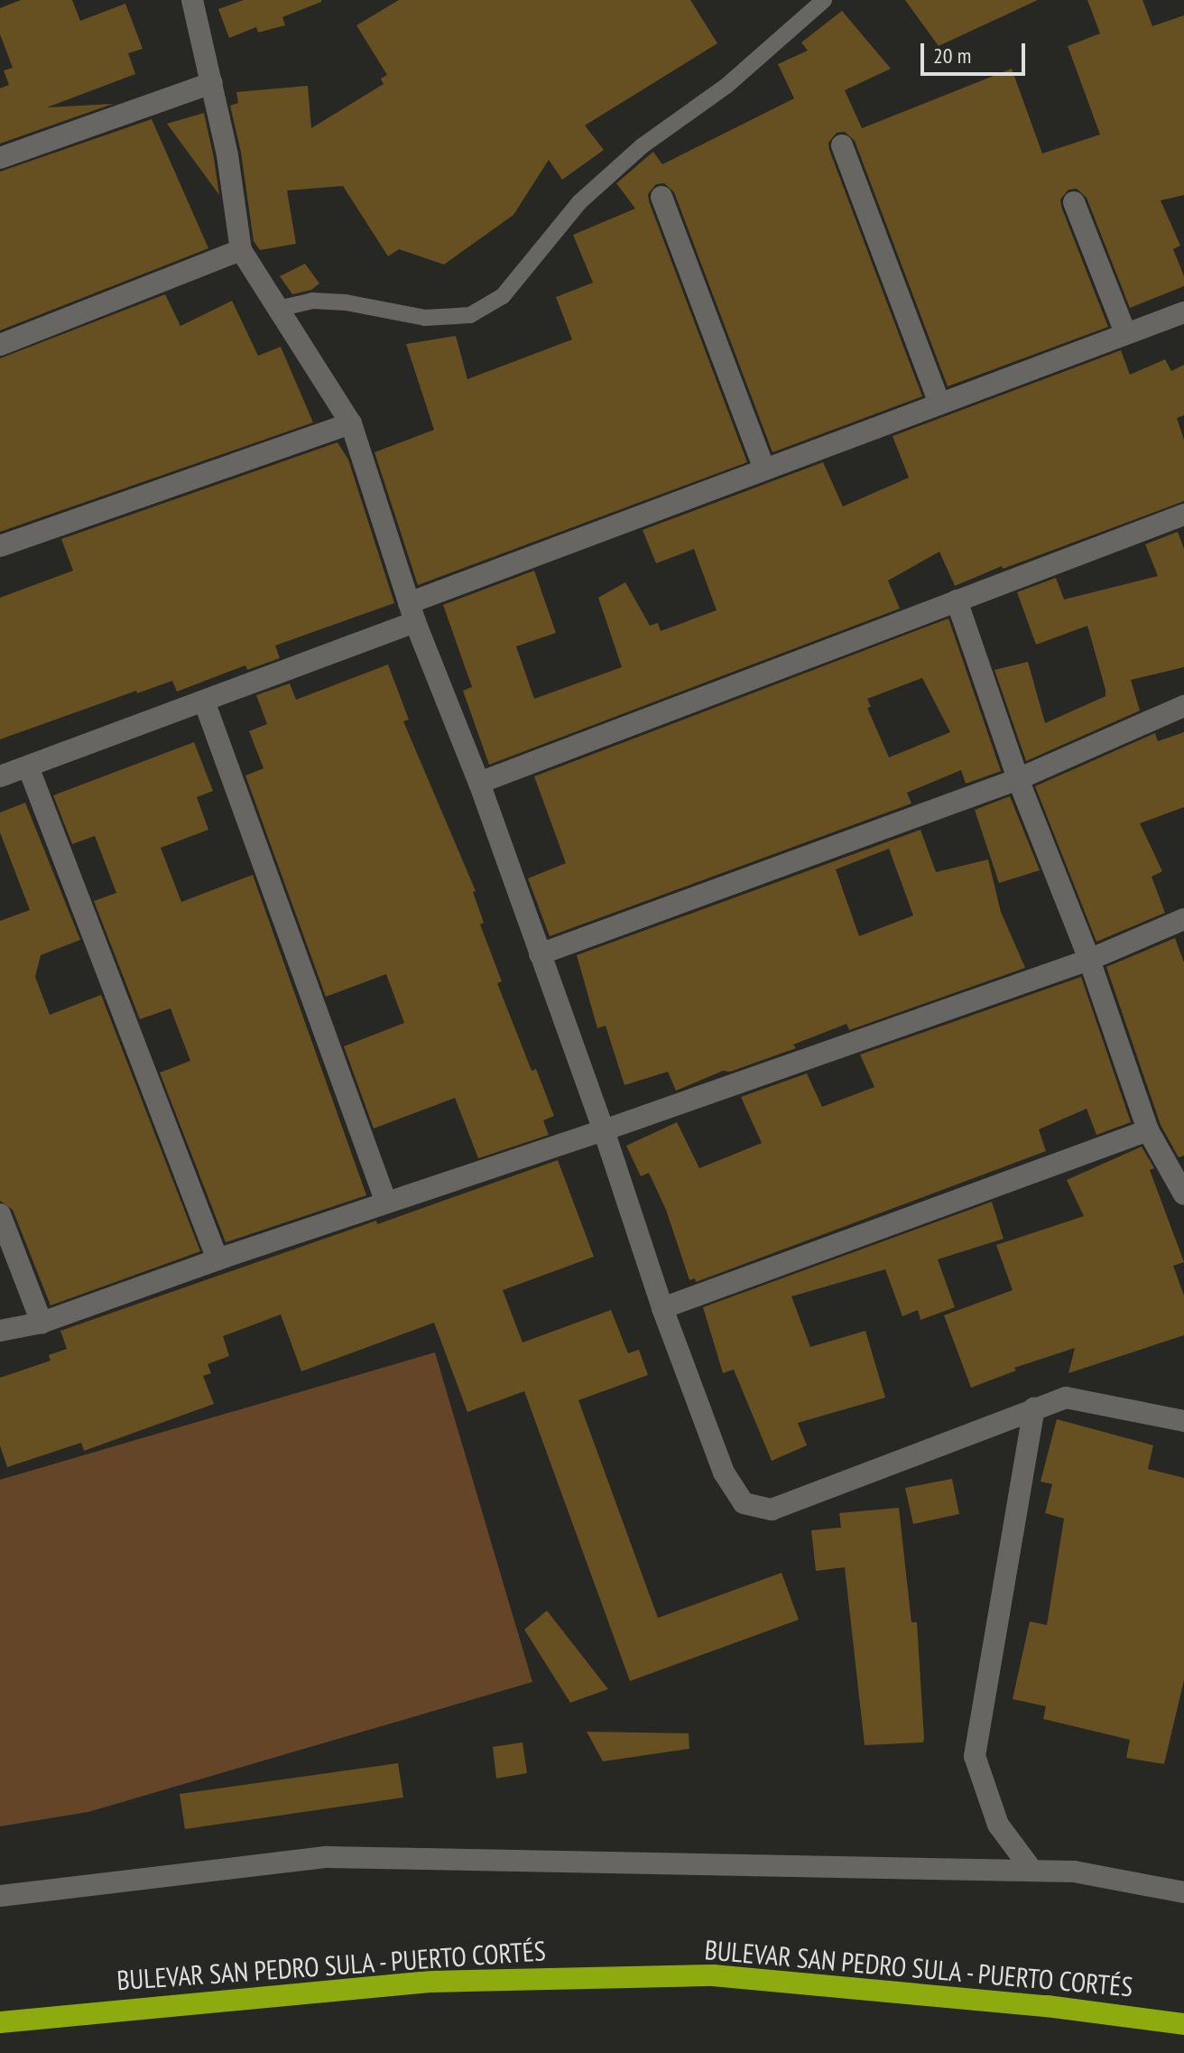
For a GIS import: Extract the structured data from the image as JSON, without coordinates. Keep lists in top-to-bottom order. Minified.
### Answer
{"streets":{"highway":["BULEVAR SAN PEDRO SULA - PUERTO CORTÉS"]},"scale_bar":"20 m"}
